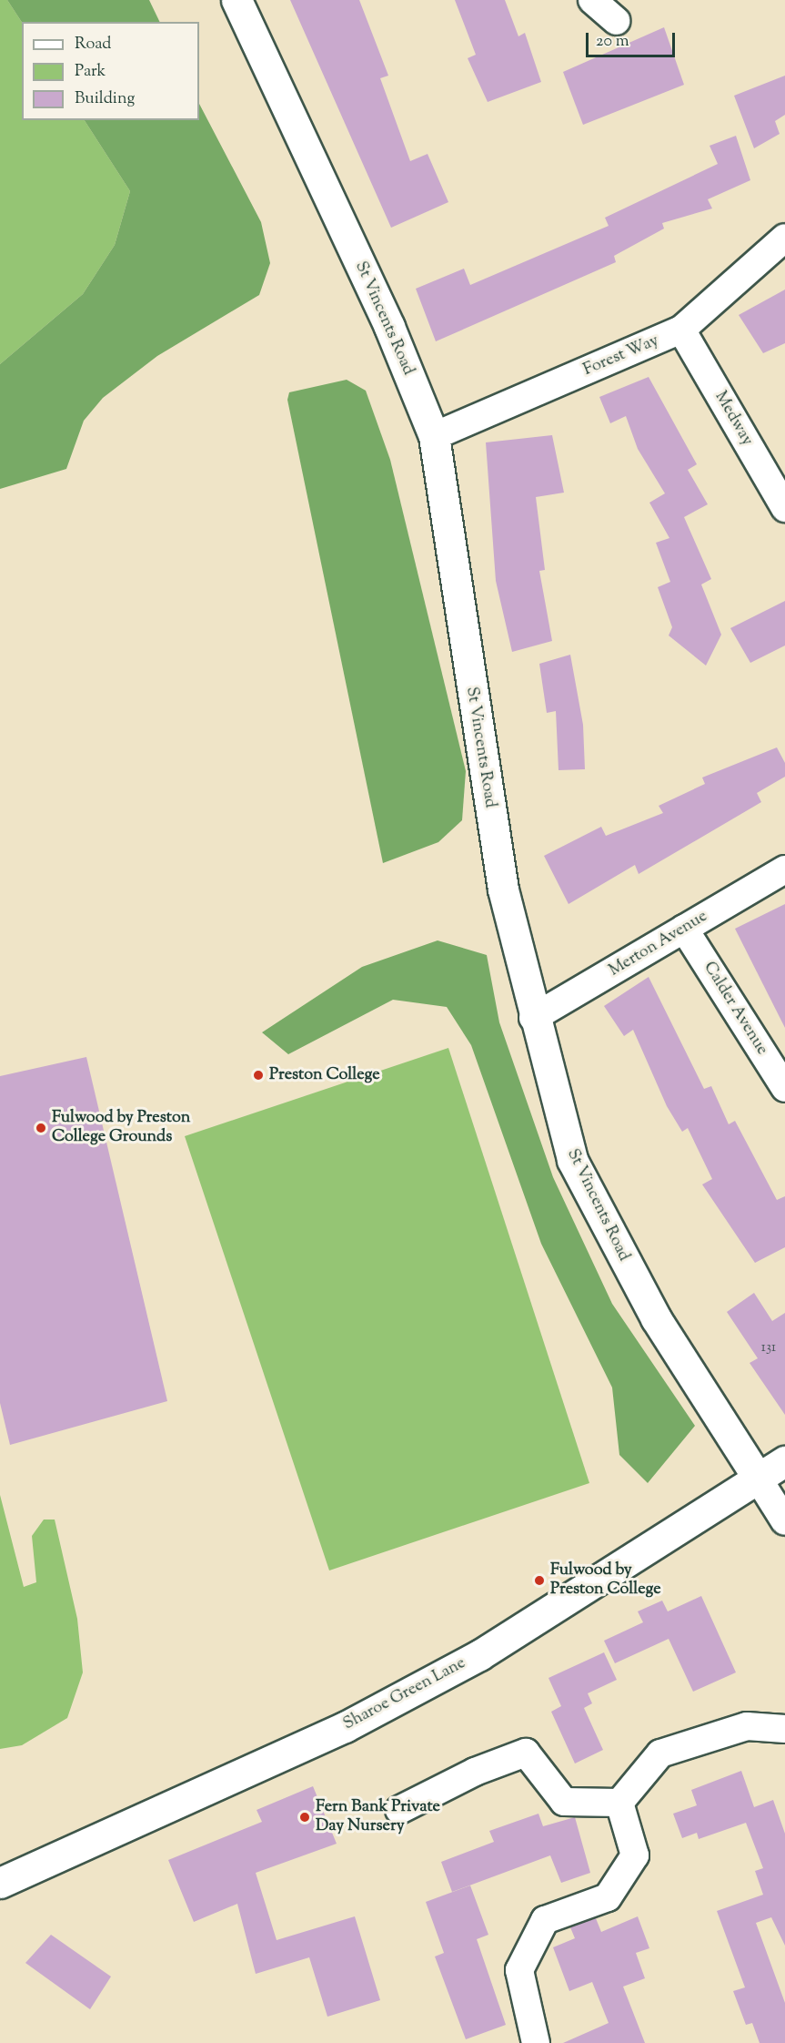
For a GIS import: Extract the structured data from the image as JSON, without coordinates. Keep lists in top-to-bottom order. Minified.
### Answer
{"streets":{"street":["St Vincents Road","Forest Way","Medway","Merton Avenue","Calder Avenue","Sharoe Green Lane"]},"crossings":[["St Vincents Road","Forest Way"],["St Vincents Road","Merton Avenue"],["St Vincents Road","Sharoe Green Lane"],["Forest Way","Medway"],["Merton Avenue","Calder Avenue"]],"places":["Preston College","Fulwood by Preston College Grounds","Fulwood by Preston College","Fern Bank Private Day Nursery"],"house_numbers":["131"],"legend":["Road","Park","Building"],"scale_bar":"20 m"}
